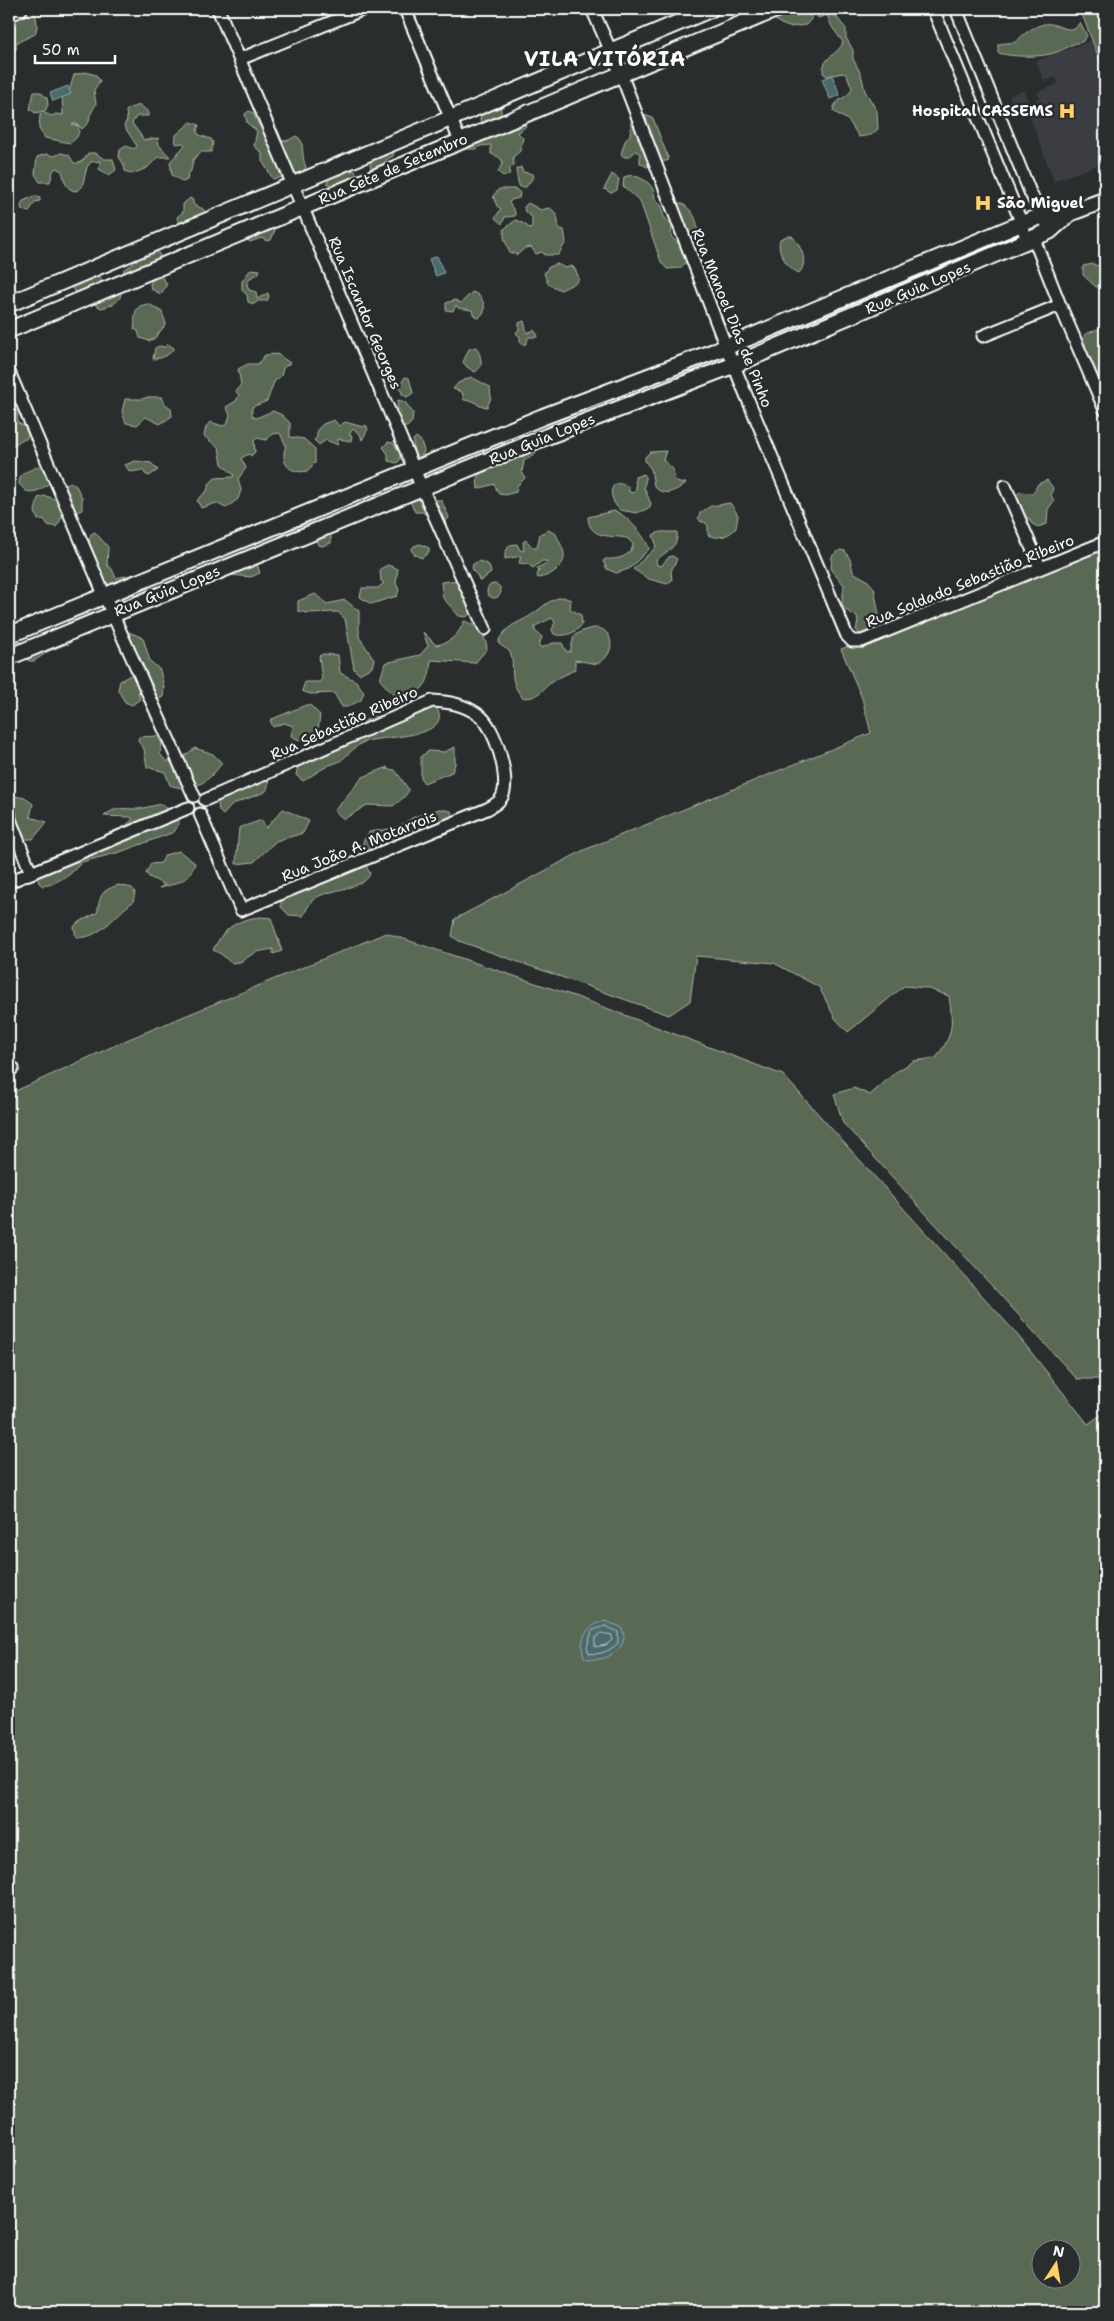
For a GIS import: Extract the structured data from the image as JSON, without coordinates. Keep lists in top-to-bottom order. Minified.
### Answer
{"streets":{"main road":["Rua Sete de Setembro","Rua Guia Lopes"],"street":["Rua Iscandor Georges","Rua Manoel Dias de Pinho","Rua Soldado Sebastião Ribeiro","Rua Sebastião Ribeiro","Rua João A. Motarrois"]},"crossings":[["Rua Sete de Setembro","Rua Iscandor Georges"],["Rua Sete de Setembro","Rua Manoel Dias de Pinho"],["Rua Guia Lopes","Rua Iscandor Georges"],["Rua Guia Lopes","Rua Manoel Dias de Pinho"],["Rua Manoel Dias de Pinho","Rua Soldado Sebastião Ribeiro"],["Rua Sebastião Ribeiro","Rua João A. Motarrois"]],"districts":["VILA VITÓRIA"],"places":{"hospital":["Hospital CASSEMS","São Miguel"]},"scale_bar":"50 m","north":"top"}
